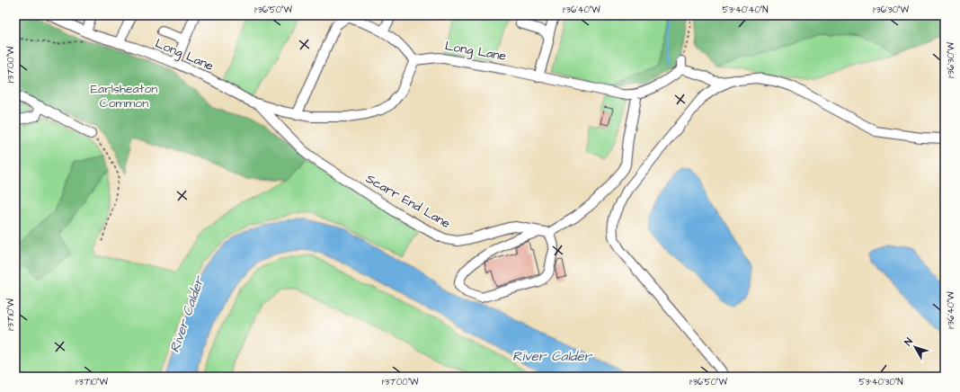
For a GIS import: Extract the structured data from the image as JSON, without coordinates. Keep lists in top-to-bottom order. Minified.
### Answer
{"streets":{"street":["Long Lane","Scarr End Lane"]},"crossings":[["Long Lane","Scarr End Lane"]],"water":["River Calder"],"parks":["Earlsheaton Common"],"north":"top left","coordinates":["1°36'50\"W","1°36'40\"W","53°40'40\"N","1°36'30\"W","1°37'00\"W","1°37'10\"W","53°40'30\"N"]}
